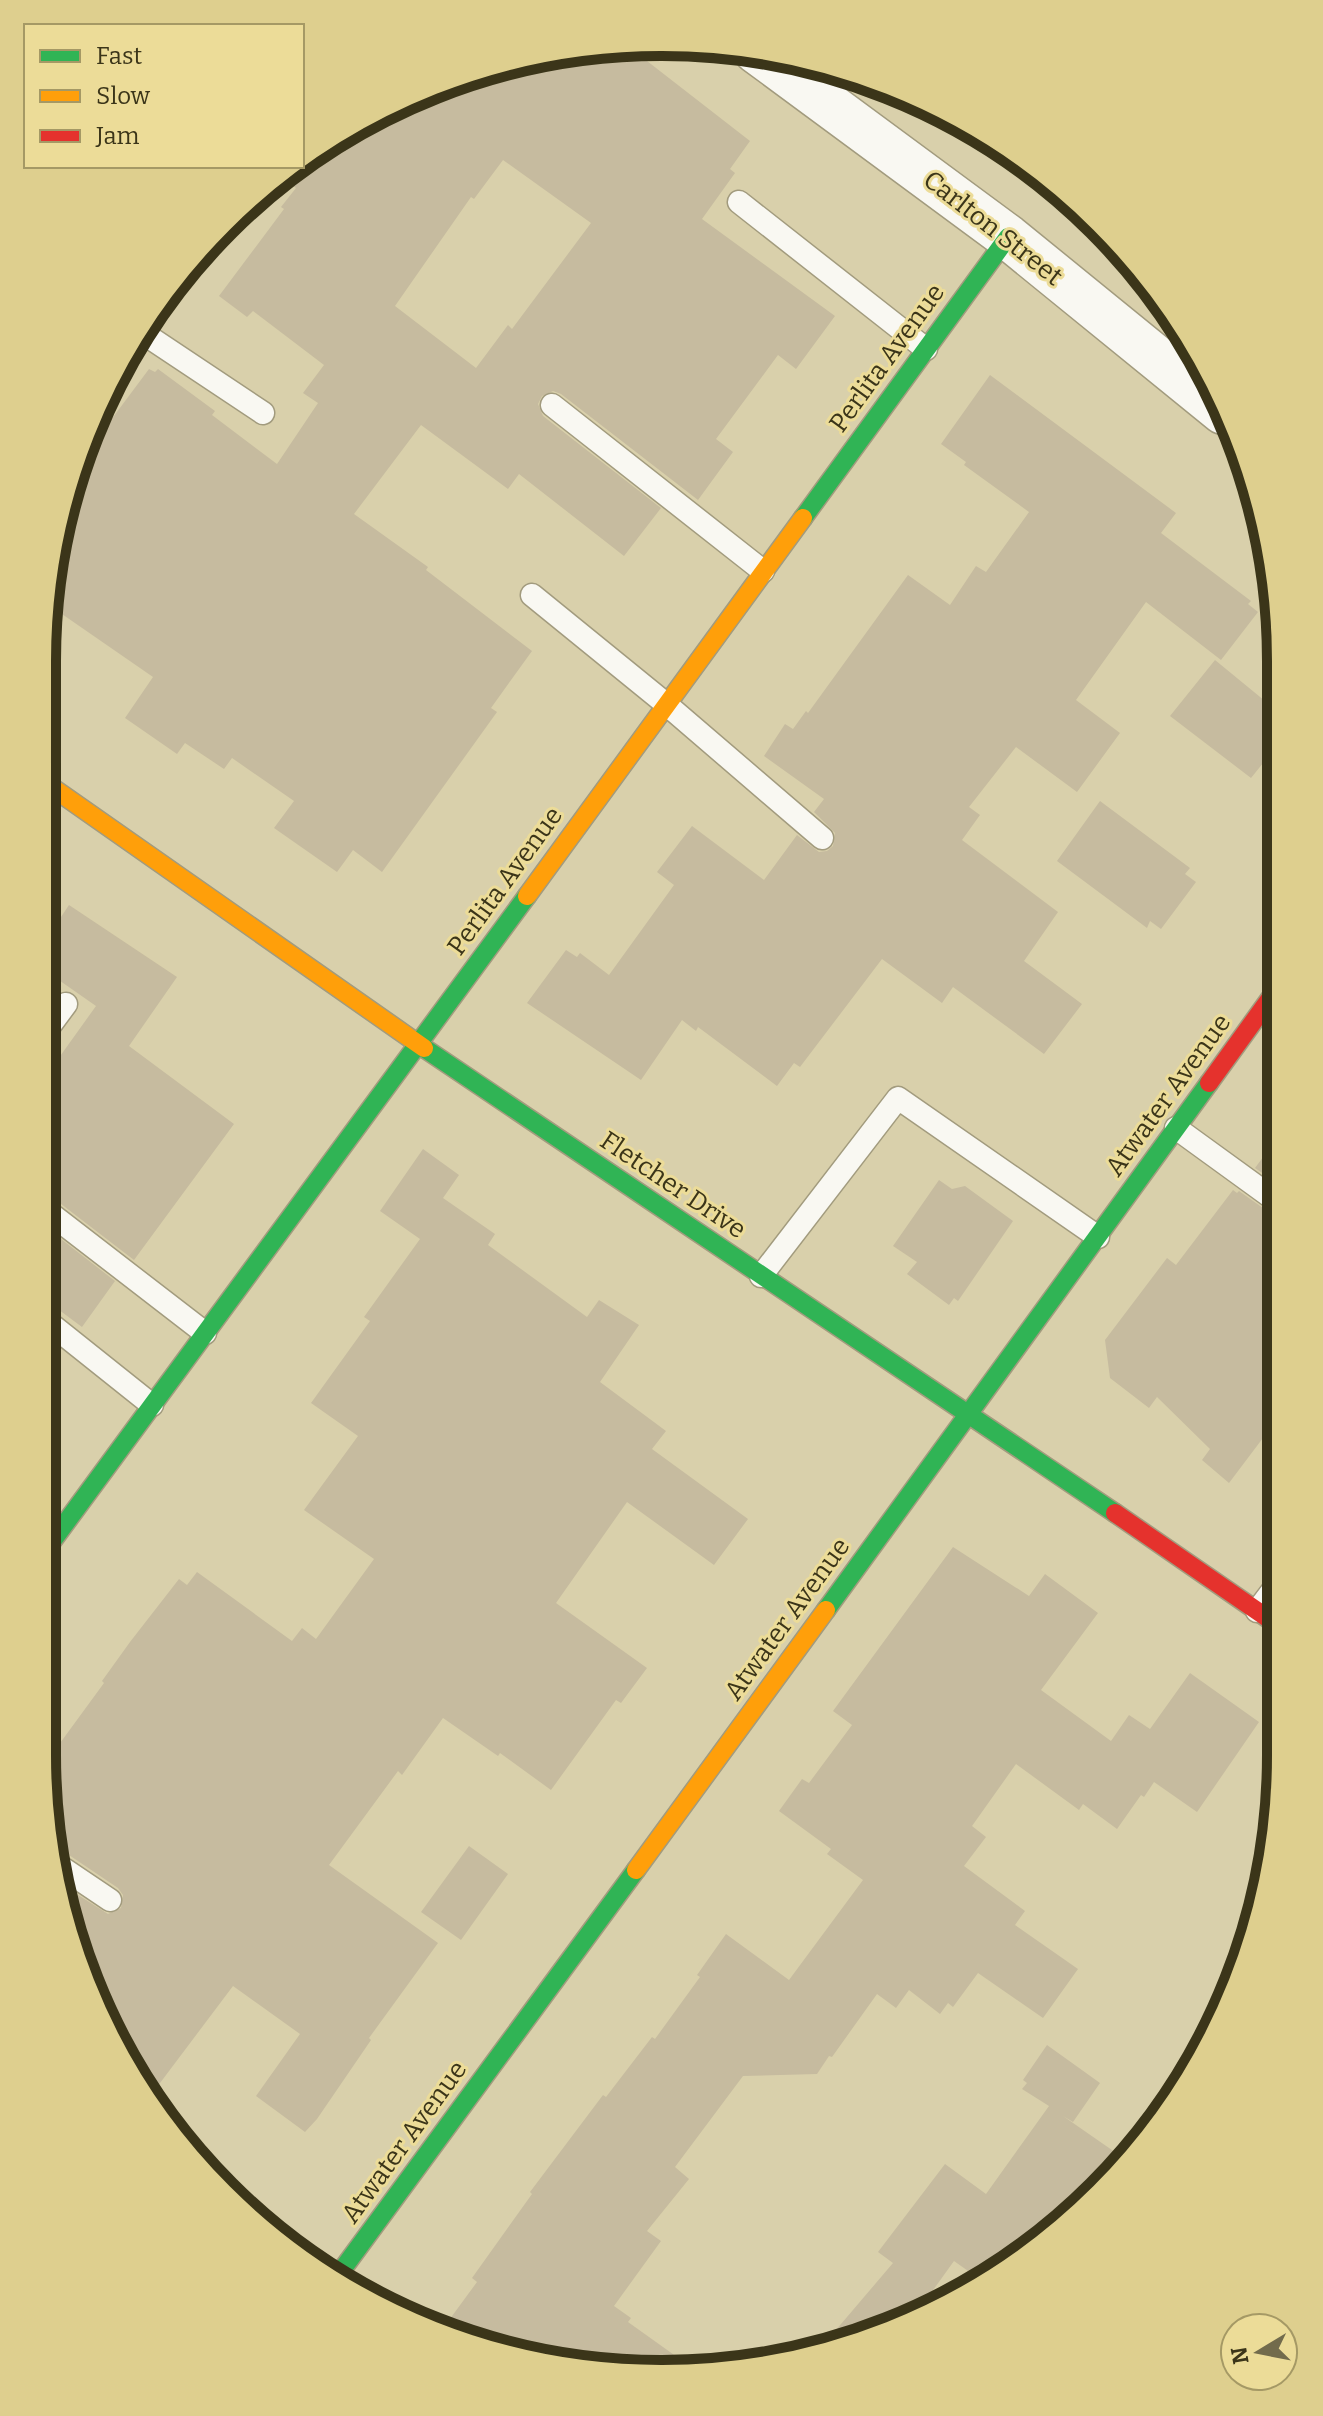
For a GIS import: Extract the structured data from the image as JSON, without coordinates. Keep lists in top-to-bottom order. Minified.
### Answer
{"streets":{"street":["Carlton Street","Perlita Avenue","Atwater Avenue","Fletcher Drive"]},"crossings":[["Carlton Street","Perlita Avenue"],["Perlita Avenue","Fletcher Drive"],["Atwater Avenue","Fletcher Drive"]],"legend":["Fast","Slow","Jam"],"north":"left"}
